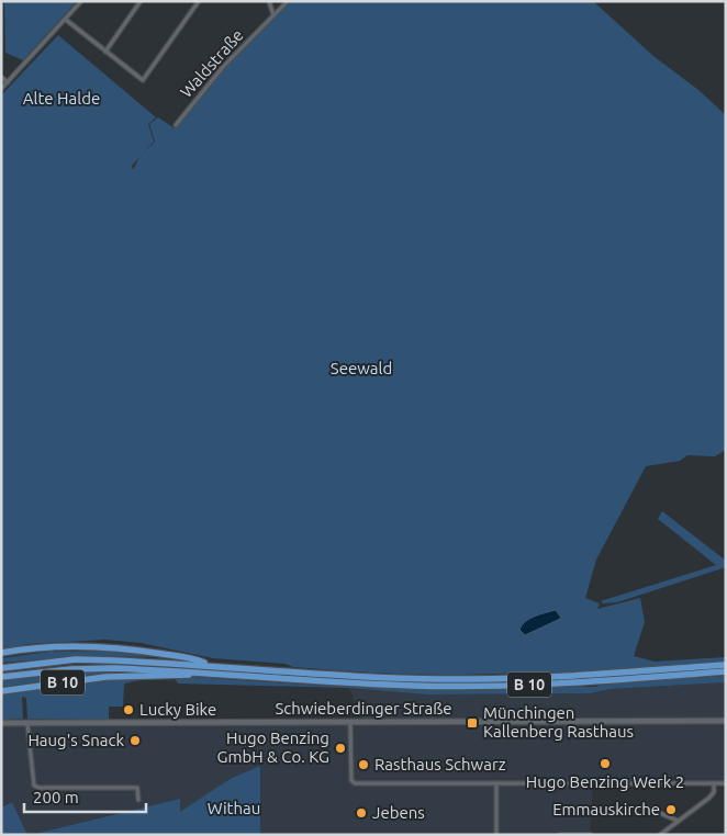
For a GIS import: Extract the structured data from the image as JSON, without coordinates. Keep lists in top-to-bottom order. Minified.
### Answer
{"streets":{"highway":["B 10"],"street":["Waldstraße","Schwieberdinger Straße"]},"parks":["Alte Halde","Seewald","Withau"],"places":{"other":["Lucky Bike","Haug's Snack","Hugo Benzing GmbH & Co. KG","Hugo Benzing Werk 2","Rasthaus Schwarz","Emmauskirche","Jebens"],"transit":["Münchingen Kallenberg Rasthaus"]},"scale_bar":"200 m"}
